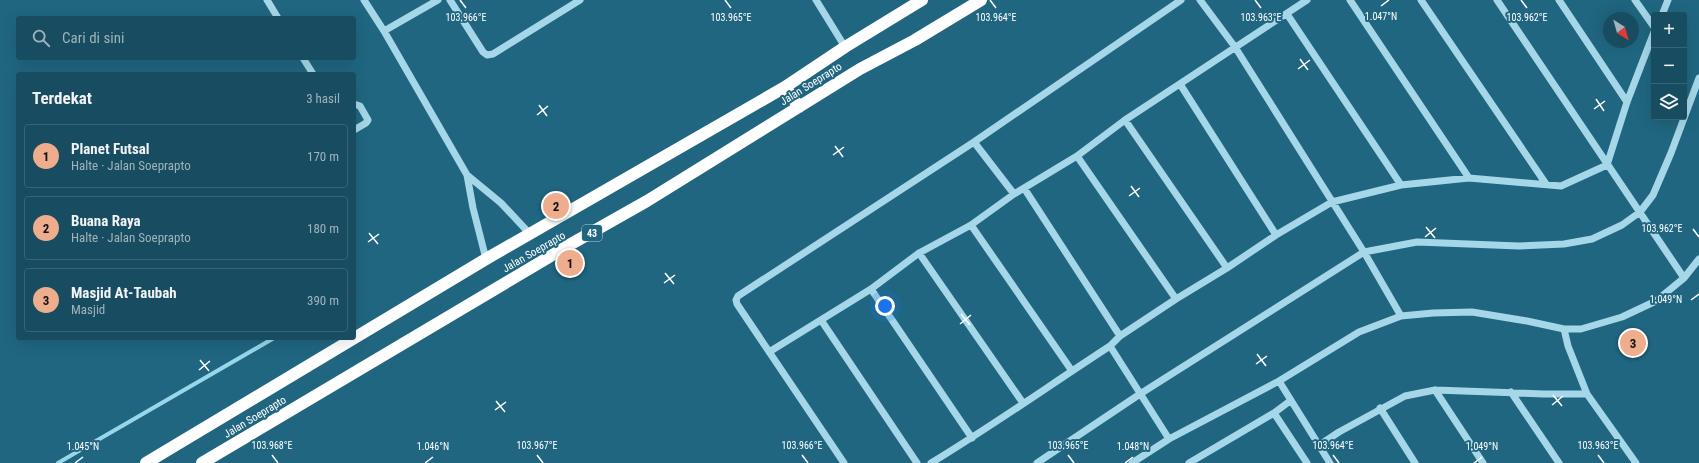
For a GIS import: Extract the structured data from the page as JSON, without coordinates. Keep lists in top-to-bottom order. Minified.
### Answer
{"streets":{"highway":["Jalan Soeprapto","43"]},"north":"bottom right","page":{"map_buttons":["+","−"],"search":"Cari di sini","heading":["Terdekat","3 hasil"],"list":[{"mark":"1","name":"Planet Futsal","note":"Halte · Jalan Soeprapto","value":"170 m"},{"mark":"2","name":"Buana Raya","note":"Halte · Jalan Soeprapto","value":"180 m"},{"mark":"3","name":"Masjid At-Taubah","note":"Masjid","value":"390 m"}],"pins":["2","1","3"]},"coordinates":["1.047°N","103.966°E","103.964°E","103.963°E","103.965°E","103.962°E","1.049°N","103.968°E","103.967°E","1.045°N","1.046°N","1.048°N"]}
